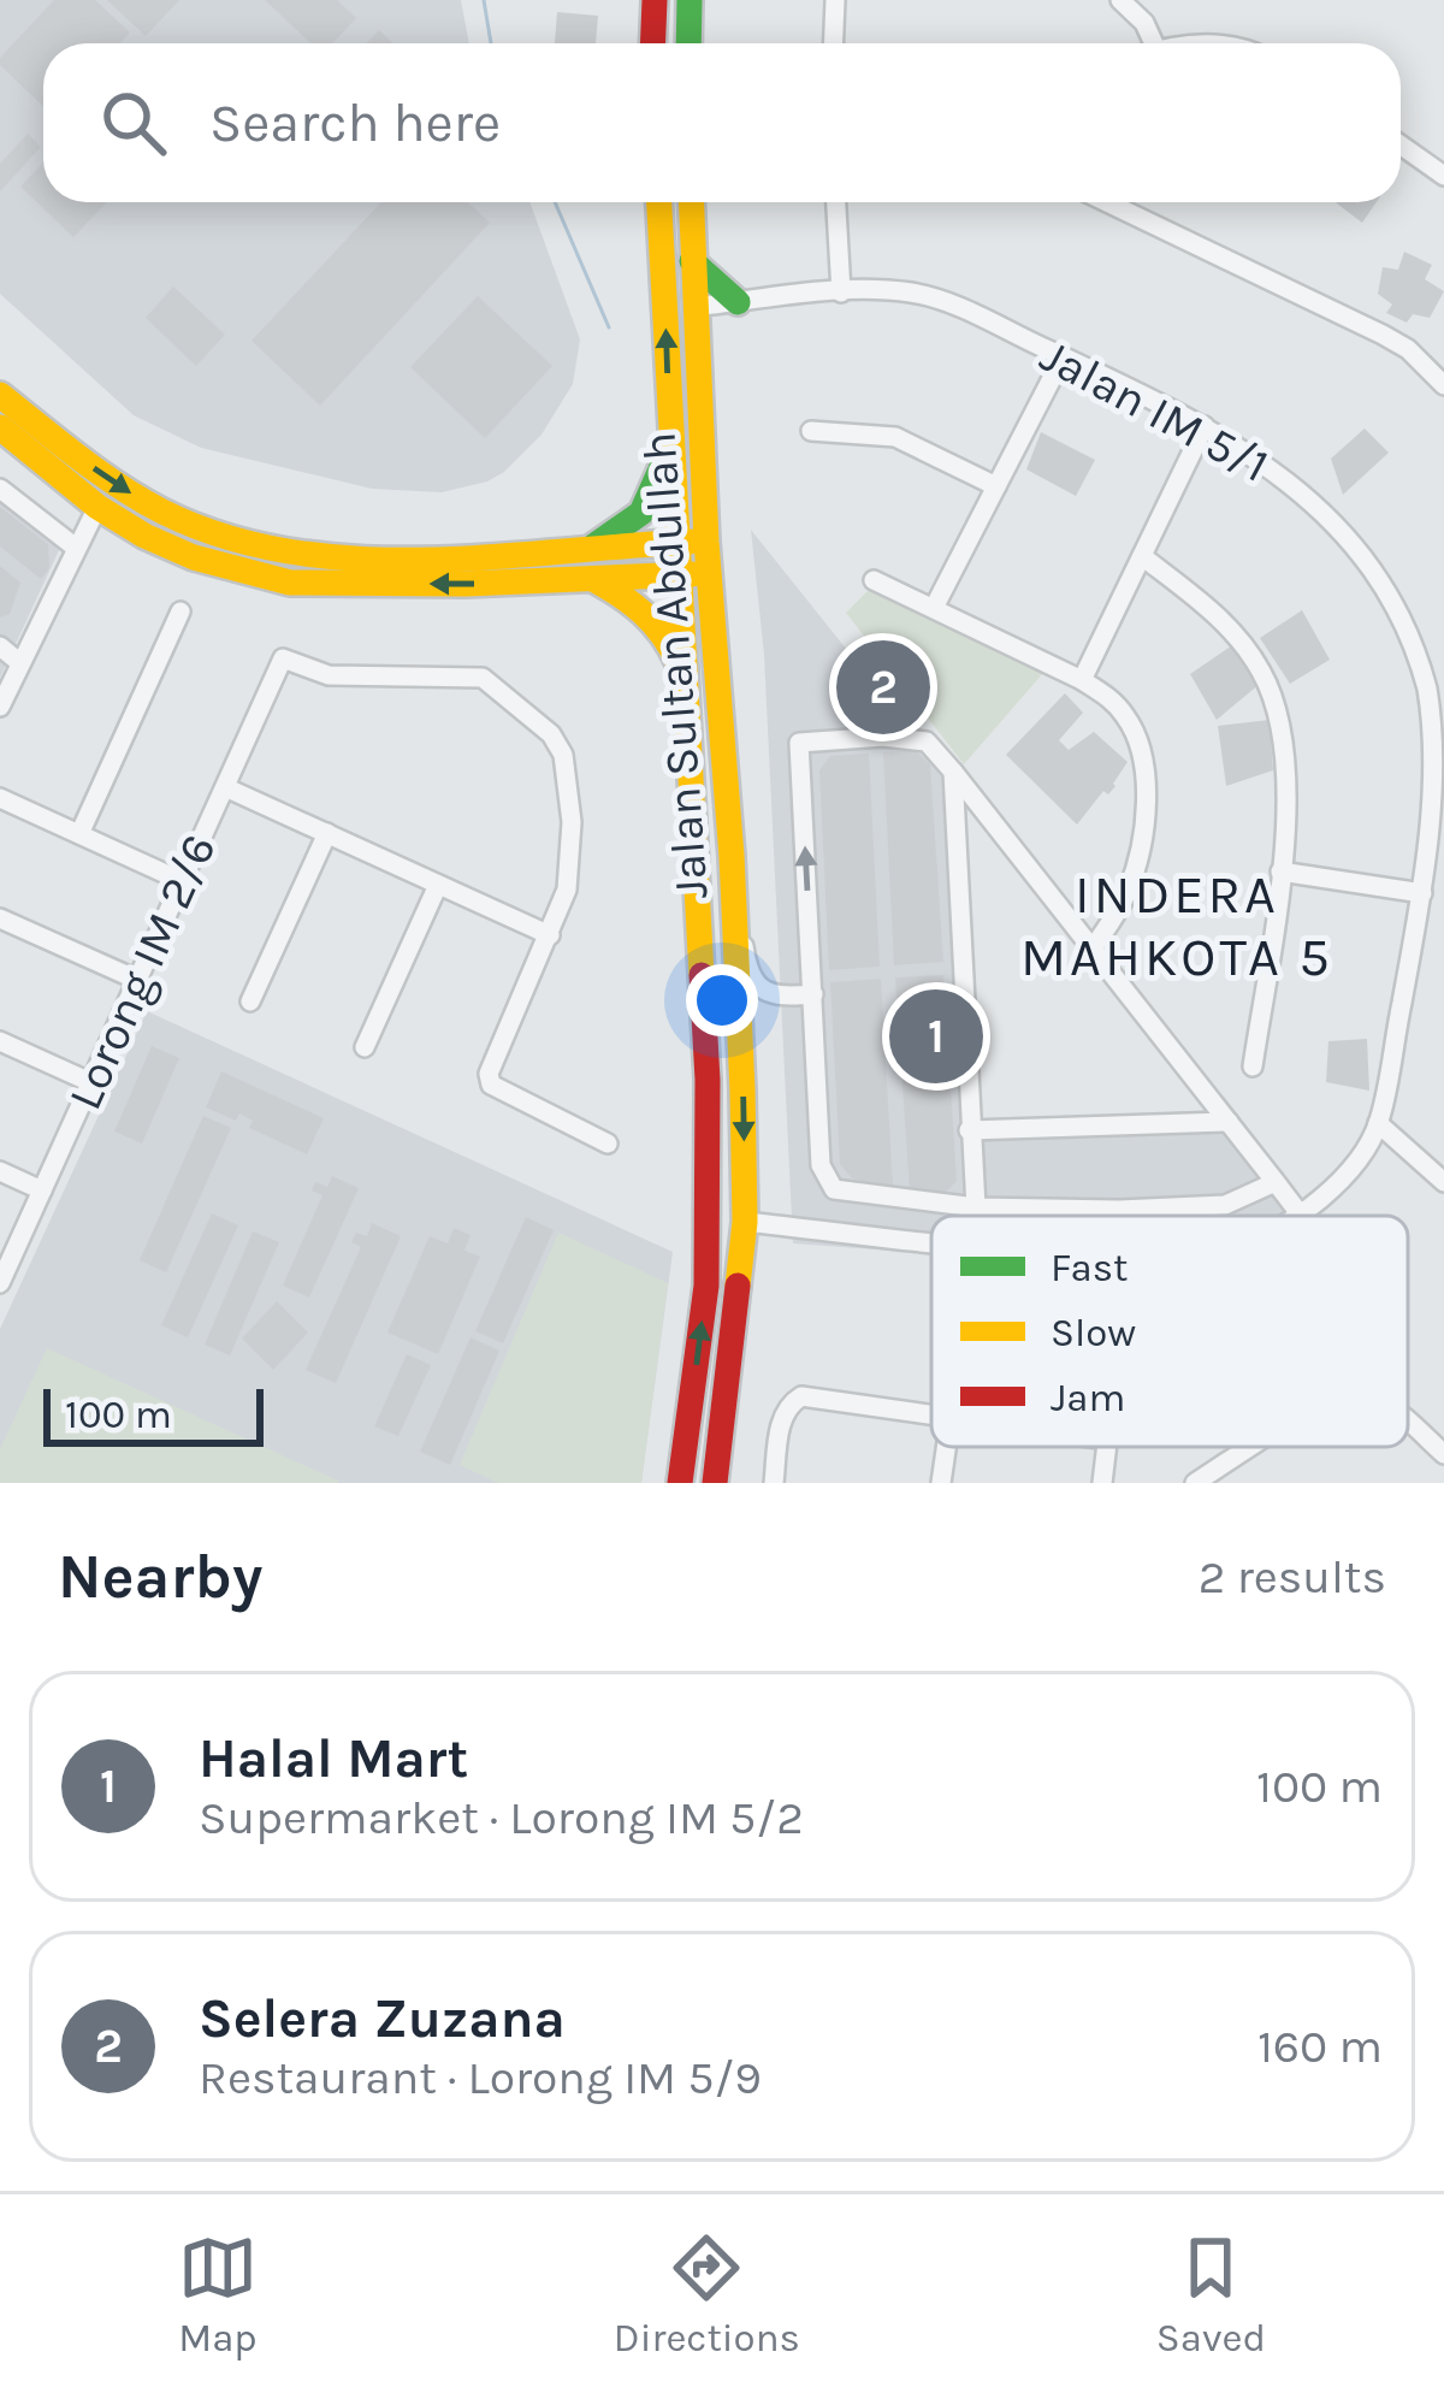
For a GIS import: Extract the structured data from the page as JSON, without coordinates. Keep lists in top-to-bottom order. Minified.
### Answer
{"streets":{"main road":["Jalan Sultan Abdullah"],"street":["Jalan IM 5/1","Lorong IM 2/6"]},"crossings":[["Jalan IM 5/1","Jalan Sultan Abdullah"]],"districts":["INDERA MAHKOTA 5"],"legend":["Fast","Slow","Jam"],"scale_bar":"100 m","page":{"search":"Search here","pins":["2","1"],"scale":"100 m","heading":["Nearby","2 results"],"list":[{"mark":"1","name":"Halal Mart","note":"Supermarket · Lorong IM 5/2","value":"100 m"},{"mark":"2","name":"Selera Zuzana","note":"Restaurant · Lorong IM 5/9","value":"160 m"}],"nav":["Map","Directions","Saved"]}}
